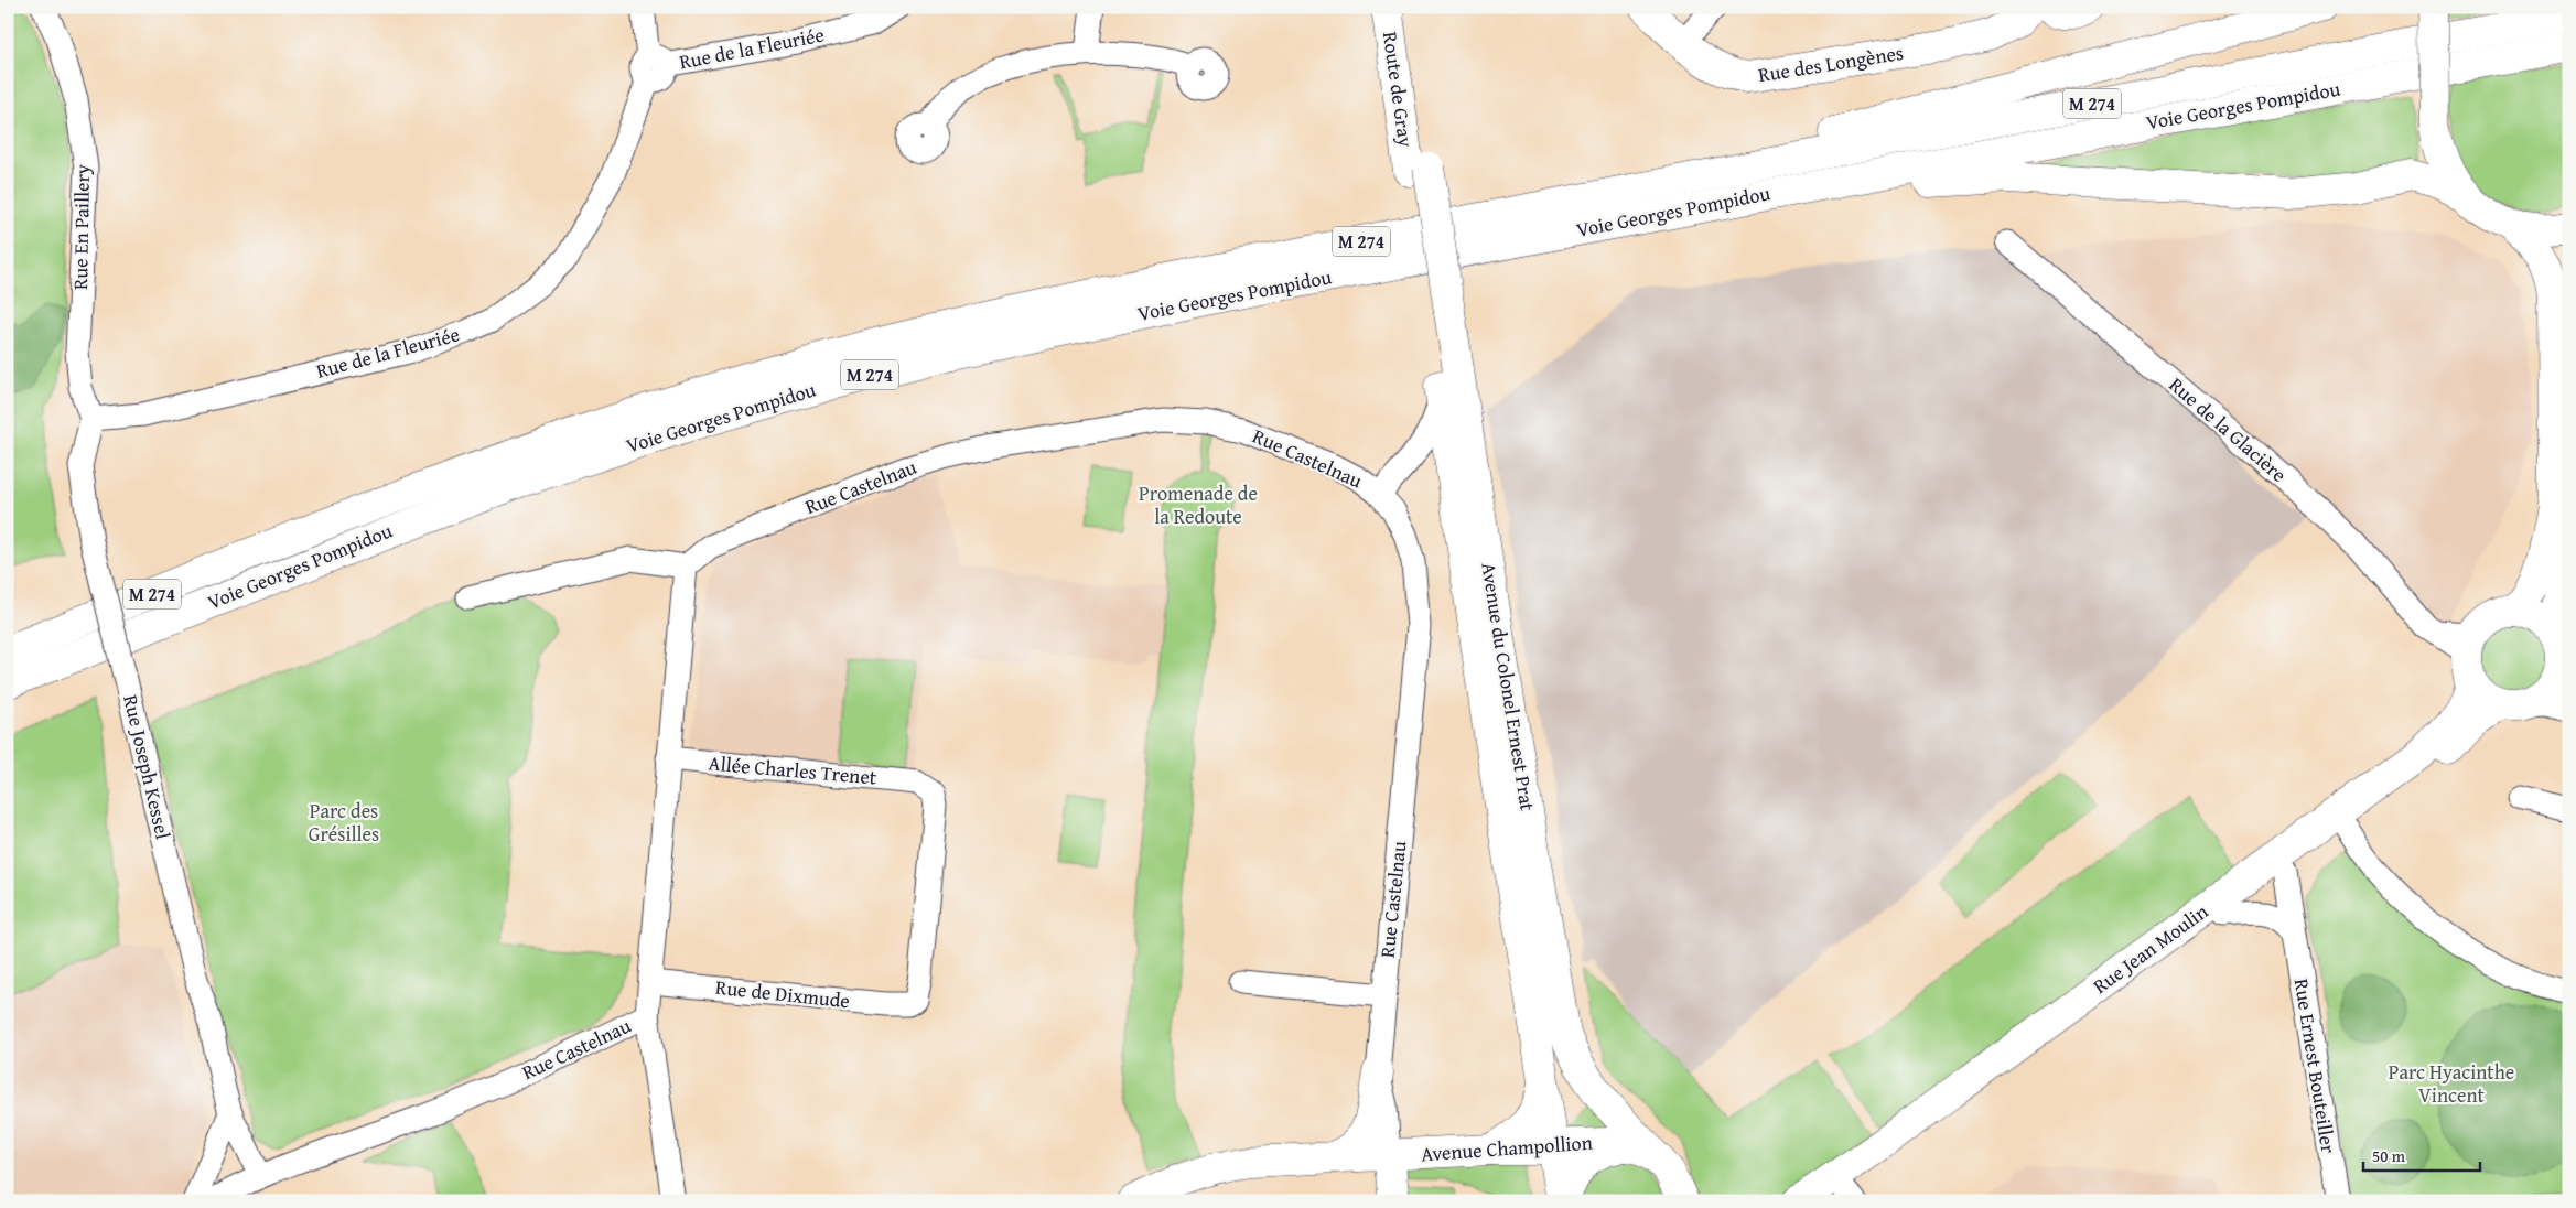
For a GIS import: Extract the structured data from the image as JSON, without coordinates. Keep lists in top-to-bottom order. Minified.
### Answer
{"streets":{"main road":["Rue des Longènes","Route de Gray","M 274","Voie Georges Pompidou","Avenue du Colonel Ernest Prat","Rue Jean Moulin","Avenue Champollion"],"street":["Rue de la Fleuriée","Rue En Paillery","Rue de la Glacière","Rue Castelnau","Rue Joseph Kessel","Allée Charles Trenet","Rue de Dixmude","Rue Ernest Bouteiller"]},"crossings":[["Rue de la Fleuriée","Rue En Paillery"],["Rue de la Fleuriée","Rue Joseph Kessel"],["Route de Gray","Avenue du Colonel Ernest Prat"],["Rue En Paillery","Rue Joseph Kessel"],["Rue de la Glacière","Rue Jean Moulin"],["Rue Castelnau","Rue Joseph Kessel"],["Rue Castelnau","Allée Charles Trenet"],["Rue Castelnau","Rue de Dixmude"],["Rue Castelnau","Avenue Champollion"],["Avenue du Colonel Ernest Prat","Avenue Champollion"],["Allée Charles Trenet","Rue de Dixmude"],["Rue Jean Moulin","Rue Ernest Bouteiller"]],"parks":["Promenade de la Redoute","Parc des Grésilles","Parc Hyacinthe Vincent"],"scale_bar":"50 m"}
